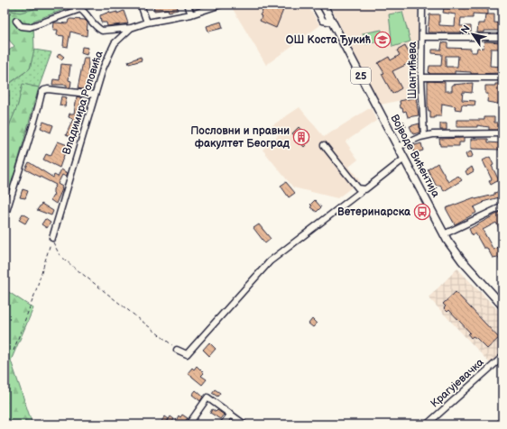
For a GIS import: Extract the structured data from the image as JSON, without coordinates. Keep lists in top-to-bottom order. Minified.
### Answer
{"streets":{"main road":["25","Војводе Вићентија"],"street":["Шантићева","Владимира Роловића","Крагујевачка"]},"places":{"school or university":["ОШ Коста Ђукић"],"building":["Пословни и правни факултет Београд"],"bus stop":["Ветеринарска"]},"north":"top left"}
